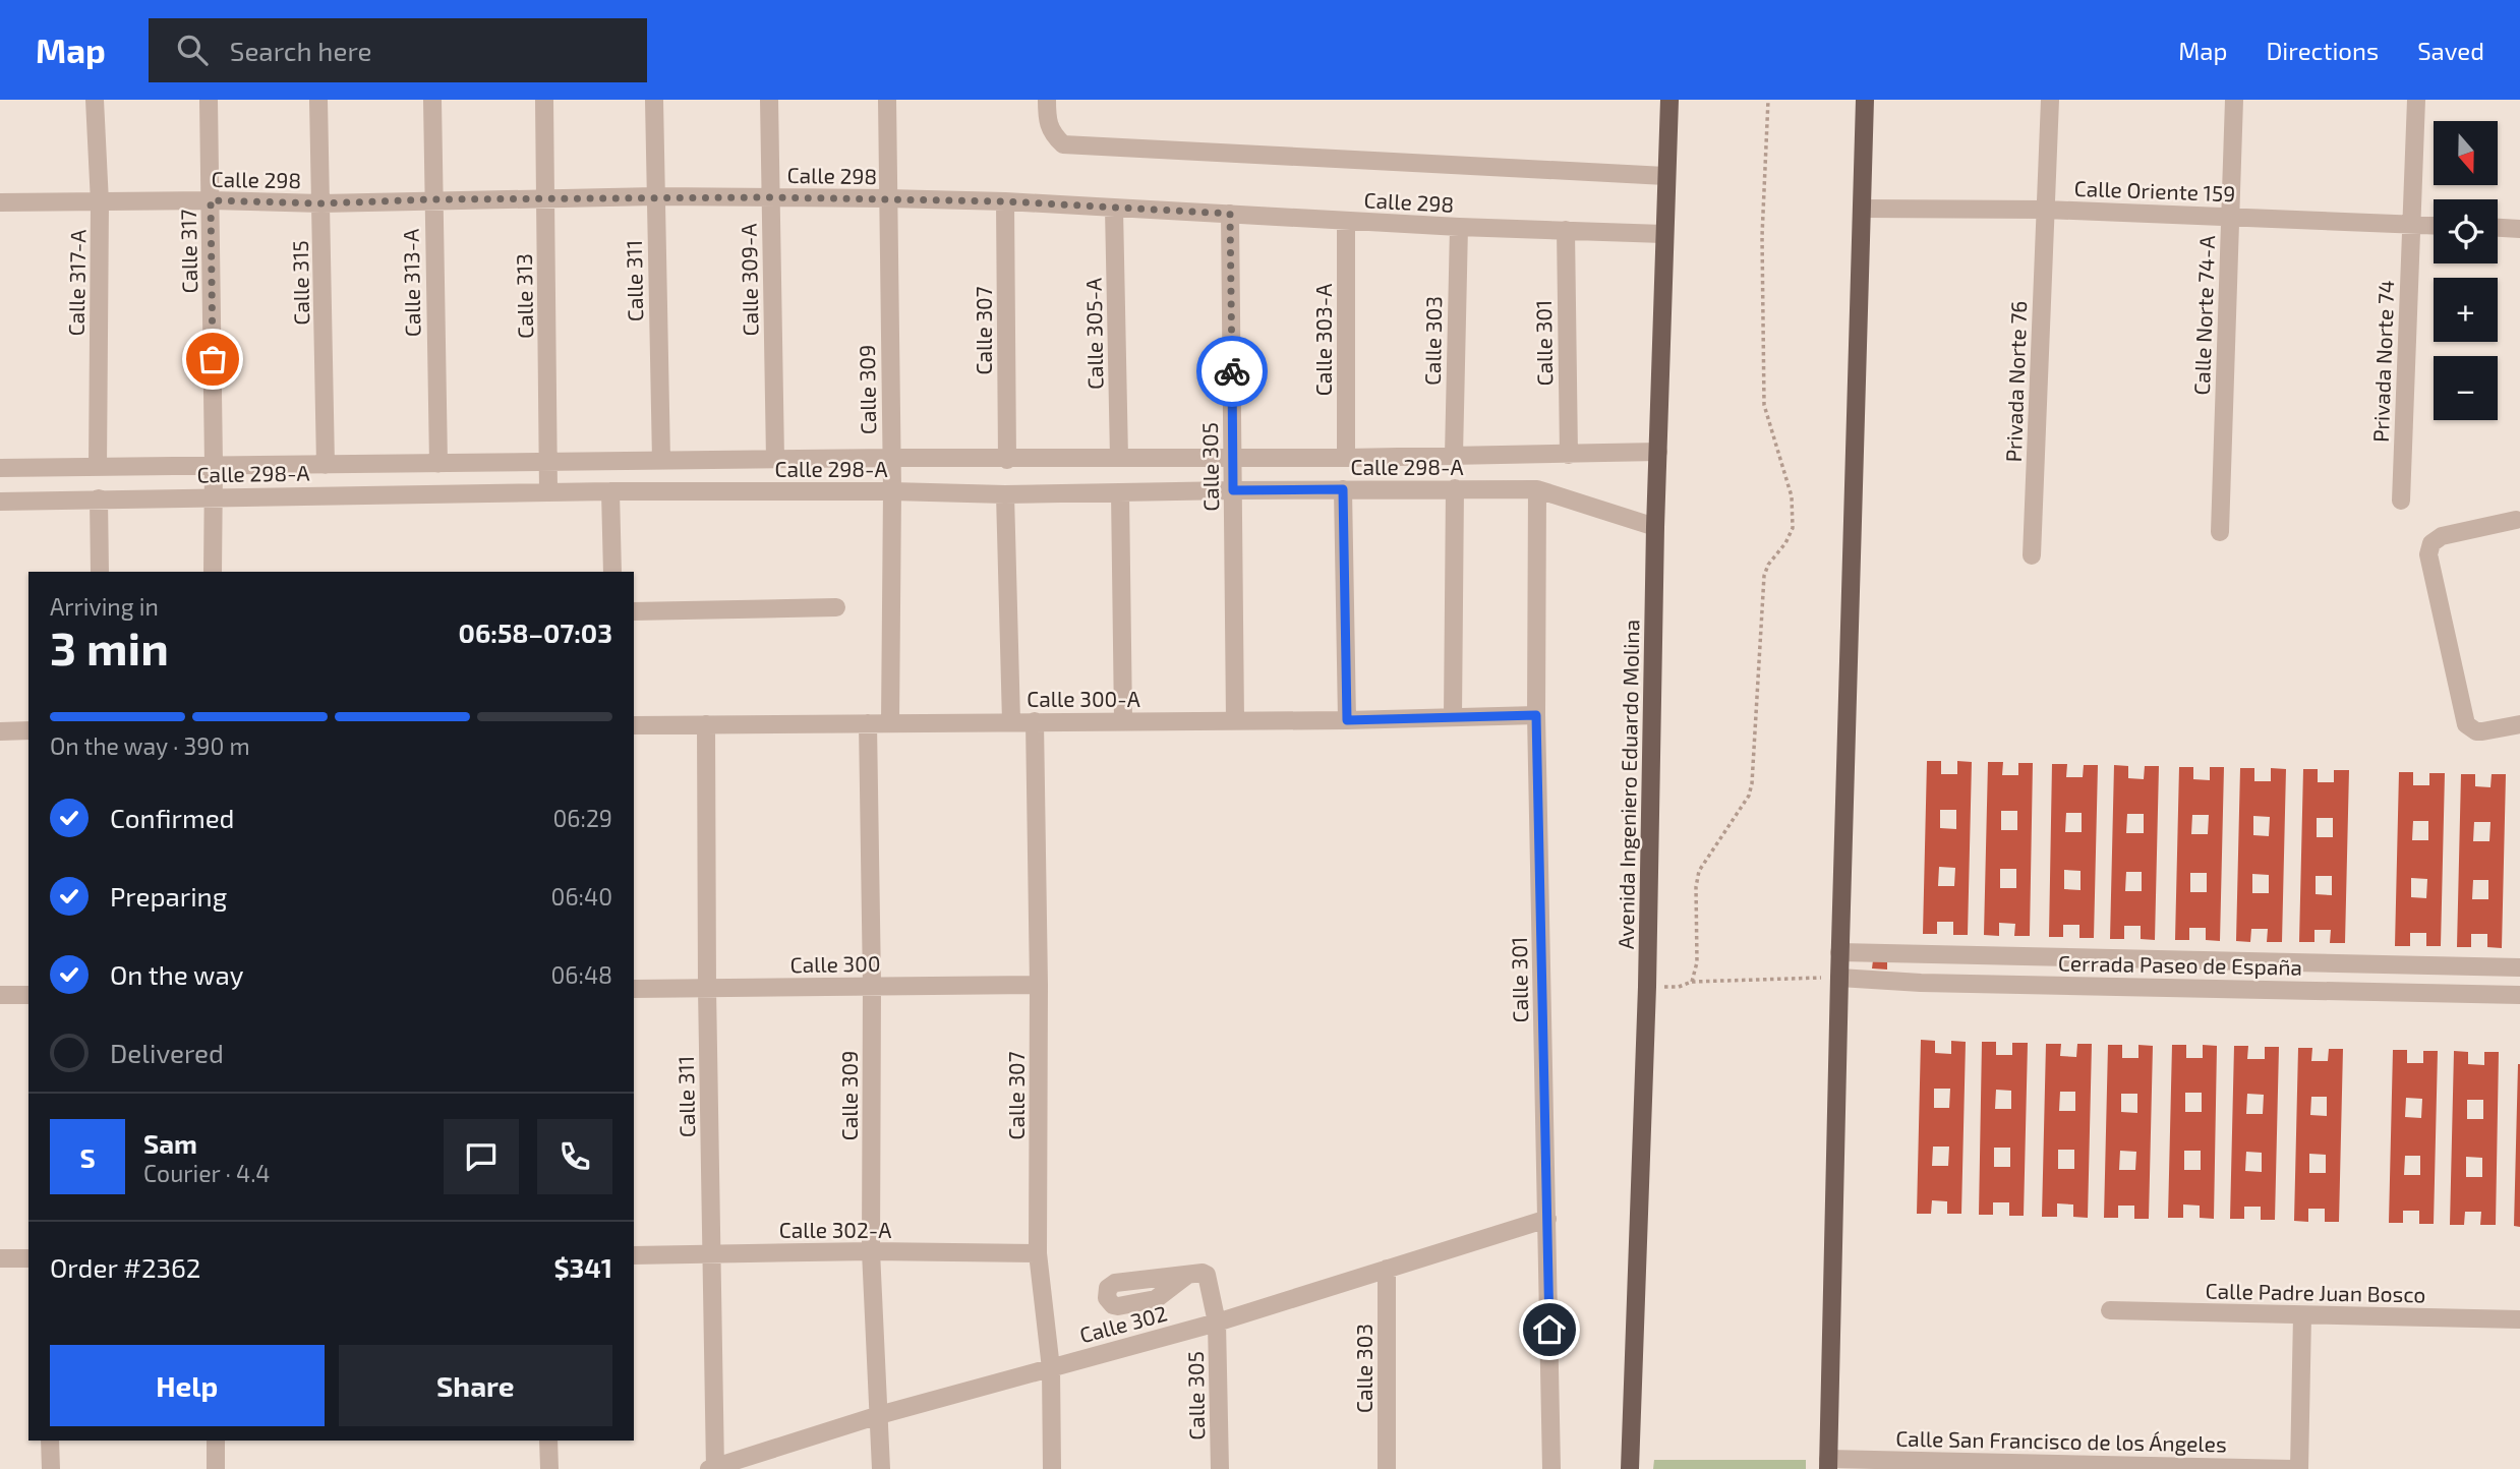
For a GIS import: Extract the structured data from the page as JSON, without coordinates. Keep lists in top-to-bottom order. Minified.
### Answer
{"streets":{"main road":["Avenida Ingeniero Eduardo Molina"],"street":["Calle 298","Calle Oriente 159","Calle 317","Calle 309-A","Calle 311","Calle 317-A","Calle 315","Calle 313-A","Calle 313","Calle Norte 74-A","Calle 307","Calle 305-A","Calle 303-A","Calle 303","Calle 301","Privada Norte 74","Privada Norte 76","Calle 309","Calle 298-A","Calle 305","Calle 300-A","Calle 300","Cerrada Paseo de España","Calle 302-A","Calle Padre Juan Bosco","Calle 302","Calle San Francisco de los Ángeles"]},"crossings":[["Calle 298","Calle 317"],["Calle 298","Calle 309-A"],["Calle 298","Calle 311"],["Calle 298","Calle 317-A"],["Calle 298","Calle 315"],["Calle 298","Calle 313-A"],["Calle 298","Calle 313"],["Calle 298","Calle 307"],["Calle 298","Calle 305-A"],["Calle 298","Calle 303-A"],["Calle 298","Calle 303"],["Calle 298","Calle 301"],["Calle 298","Calle 309"],["Calle 298","Calle 305"],["Calle 298","Avenida Ingeniero Eduardo Molina"],["Calle Oriente 159","Calle Norte 74-A"],["Calle Oriente 159","Privada Norte 74"],["Calle Oriente 159","Privada Norte 76"],["Calle 317","Calle 298-A"],["Calle 309-A","Calle 298-A"],["Calle 311","Calle 298-A"],["Calle 311","Calle 300-A"],["Calle 311","Calle 300"],["Calle 311","Calle 302-A"],["Calle 311","Calle 302"],["Calle 317-A","Calle 298-A"],["Calle 315","Calle 298-A"],["Calle 313-A","Calle 298-A"],["Calle 313","Calle 298-A"],["Calle 307","Calle 298-A"],["Calle 307","Calle 300-A"],["Calle 307","Calle 300"],["Calle 307","Calle 302-A"],["Calle 307","Calle 302"],["Calle 305-A","Calle 298-A"],["Calle 303-A","Calle 298-A"],["Calle 303","Calle 298-A"],["Calle 303","Calle 302"],["Calle 301","Calle 298-A"],["Calle 301","Calle 300-A"],["Calle 301","Calle 302"],["Calle 309","Calle 298-A"],["Calle 309","Calle 300-A"],["Calle 309","Calle 300"],["Calle 309","Calle 302-A"],["Calle 309","Calle 302"],["Calle 298-A","Calle 305"],["Calle 298-A","Avenida Ingeniero Eduardo Molina"],["Calle 305","Calle 300-A"],["Calle 305","Calle 302"]],"north":"bottom","page":{"header":"Map","search":"Search here","nav":["Map","Directions","Saved"],"map_buttons":["+","−"],"heading":["3 min","Arriving in","06:58–07:03"],"panel":["Sam","Courier · 4.4","Order #2362","$341"],"bar":"On the way · 390 m","list":[["Confirmed","06:29"],["Preparing","06:40"],["On the way","06:48"],"Delivered"],"round":"S","buttons":["Help","Share"]}}
